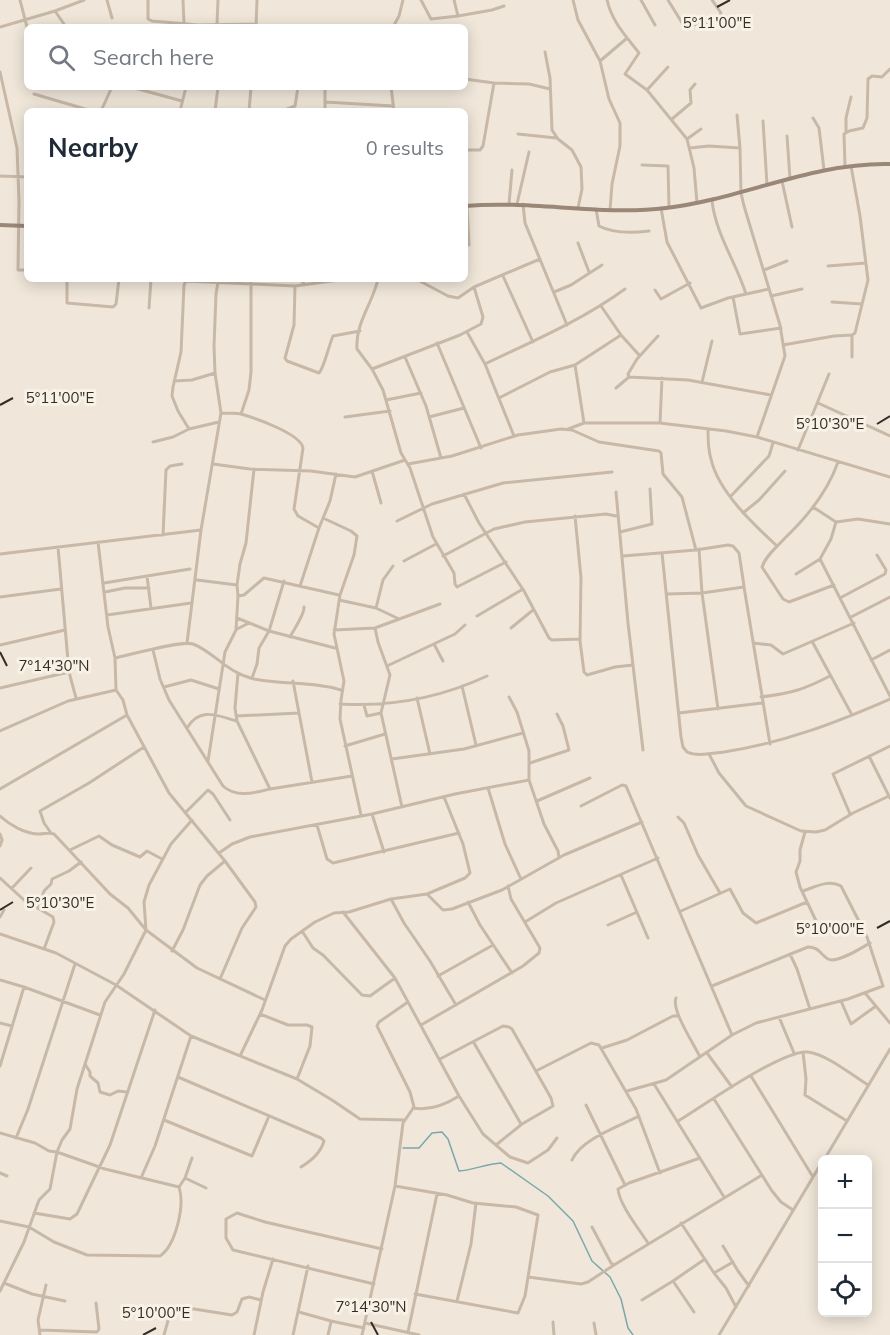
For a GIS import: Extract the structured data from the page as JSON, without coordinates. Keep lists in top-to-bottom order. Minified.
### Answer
{"page":{"search":"Search here","heading":["Nearby","0 results"],"map_buttons":["+","−"]},"coordinates":["5°11'00\"E","5°10'30\"E","7°14'30\"N","5°10'00\"E"]}
